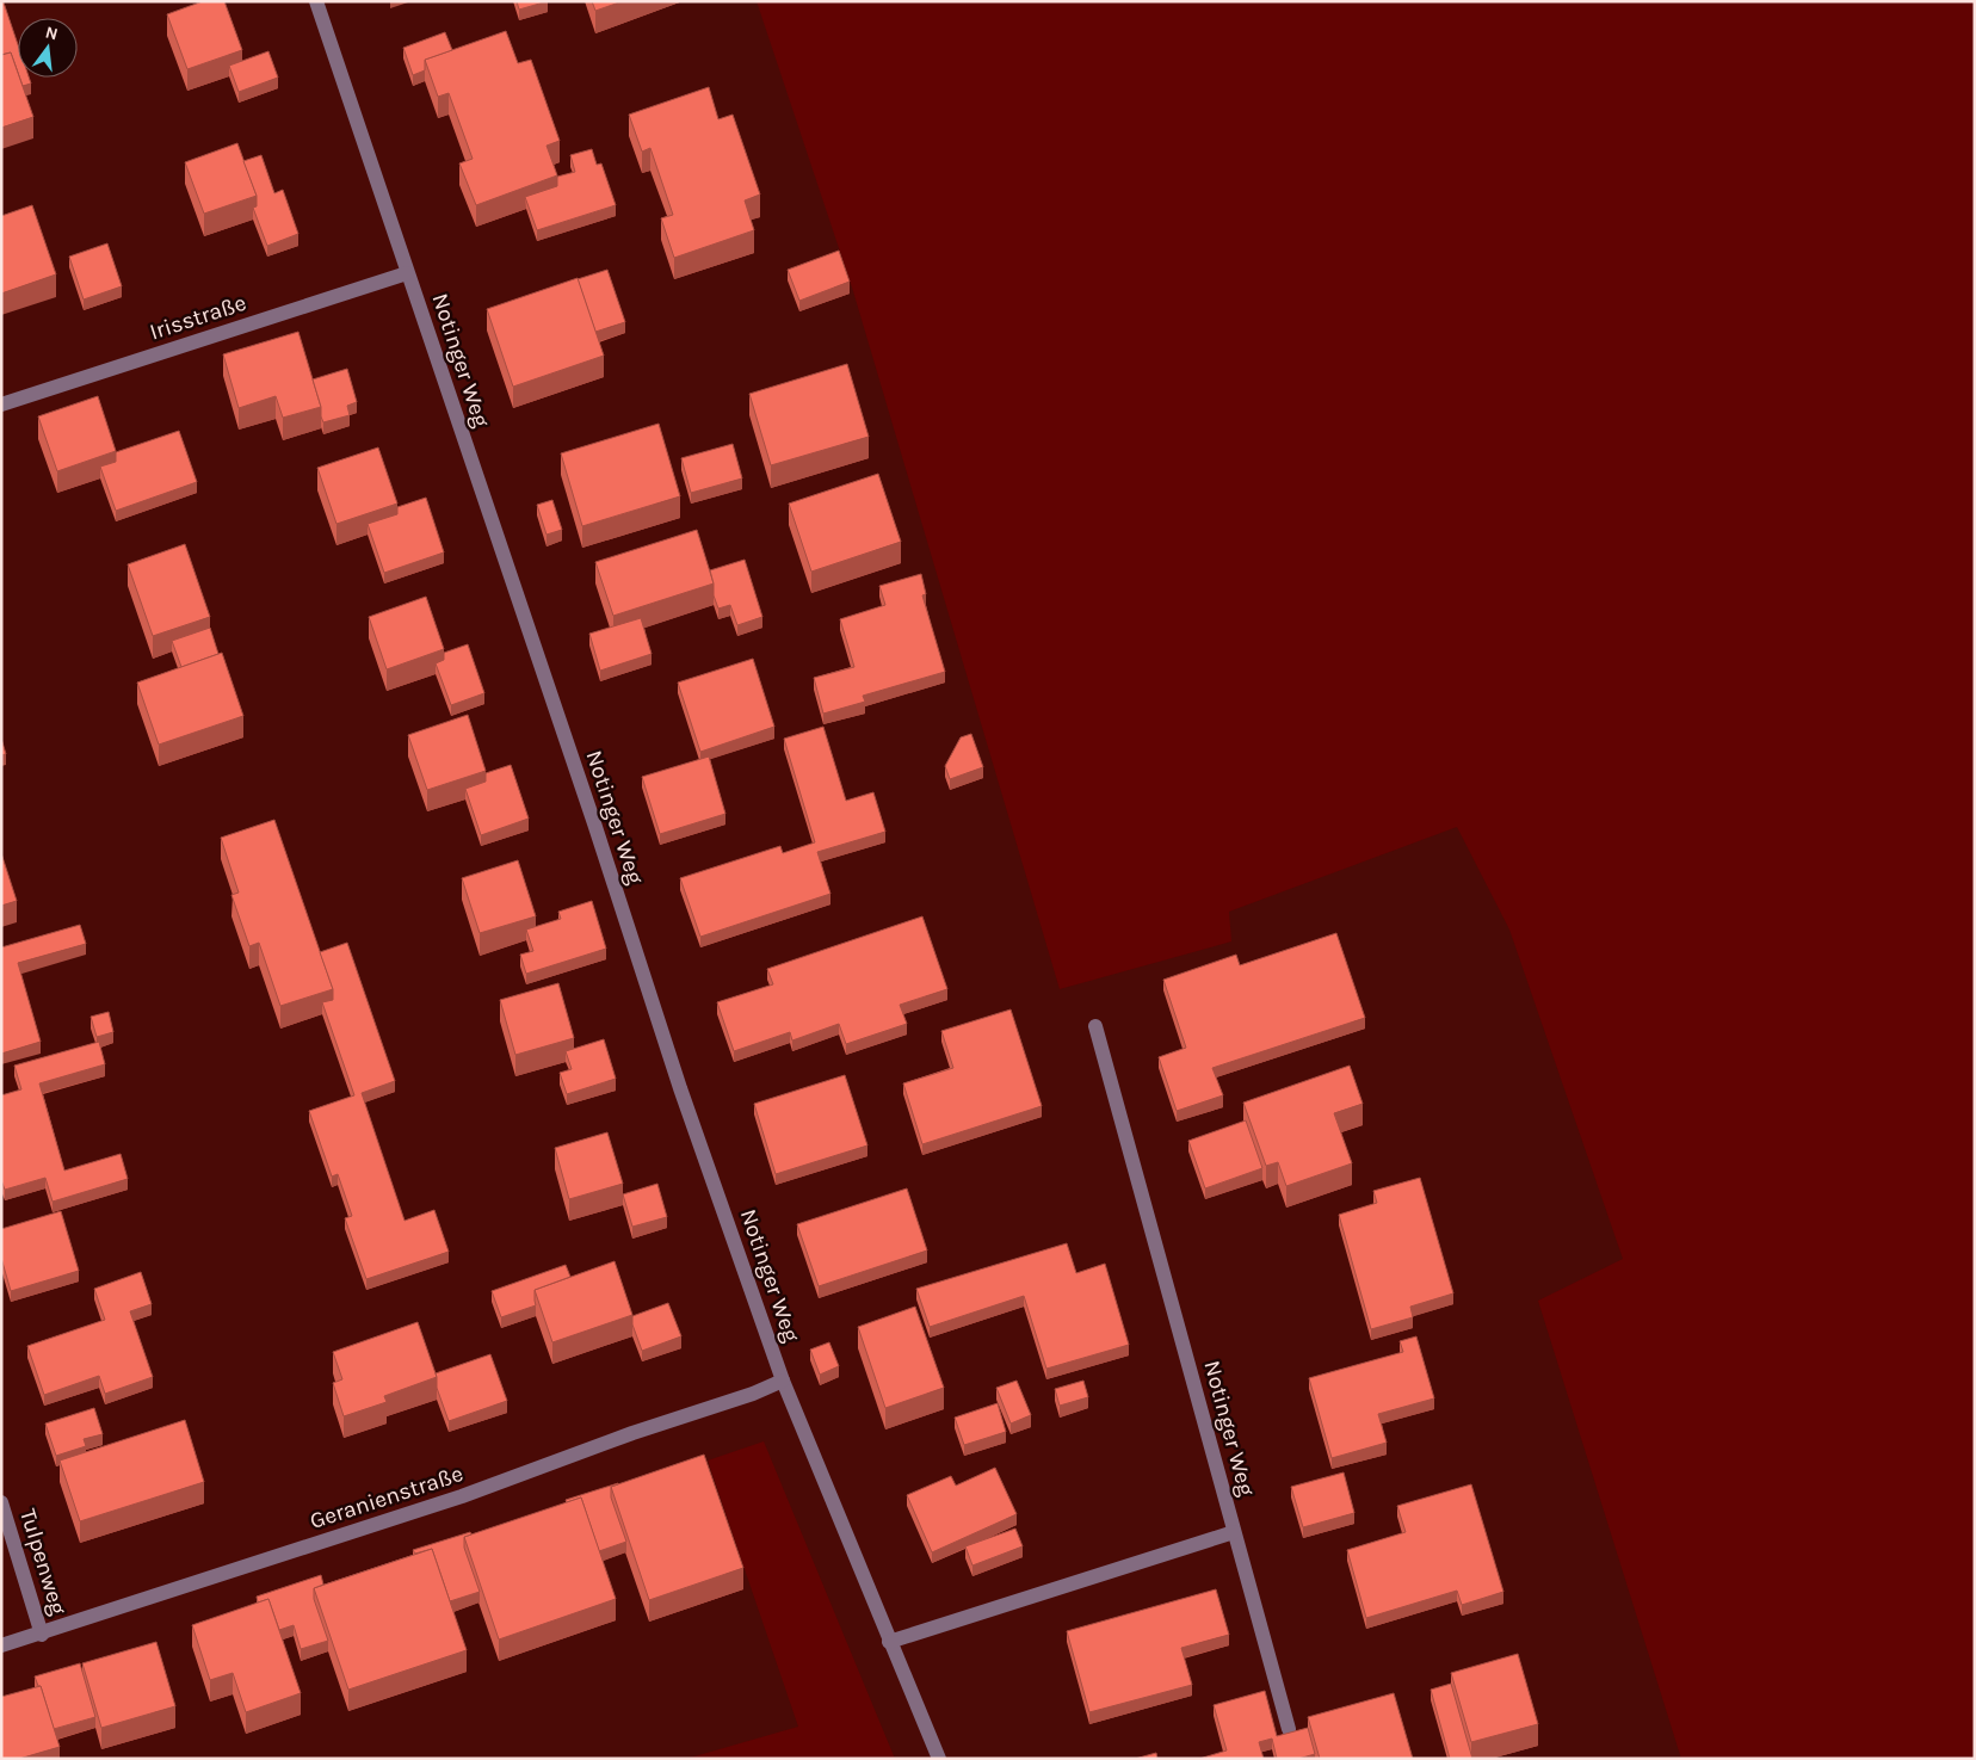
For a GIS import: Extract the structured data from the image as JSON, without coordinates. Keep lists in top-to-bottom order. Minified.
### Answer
{"streets":{"street":["Irisstraße","Notinger Weg","Geranienstraße","Tulpenweg"]},"crossings":[["Irisstraße","Notinger Weg"],["Notinger Weg","Geranienstraße"],["Geranienstraße","Tulpenweg"]],"north":"top"}
